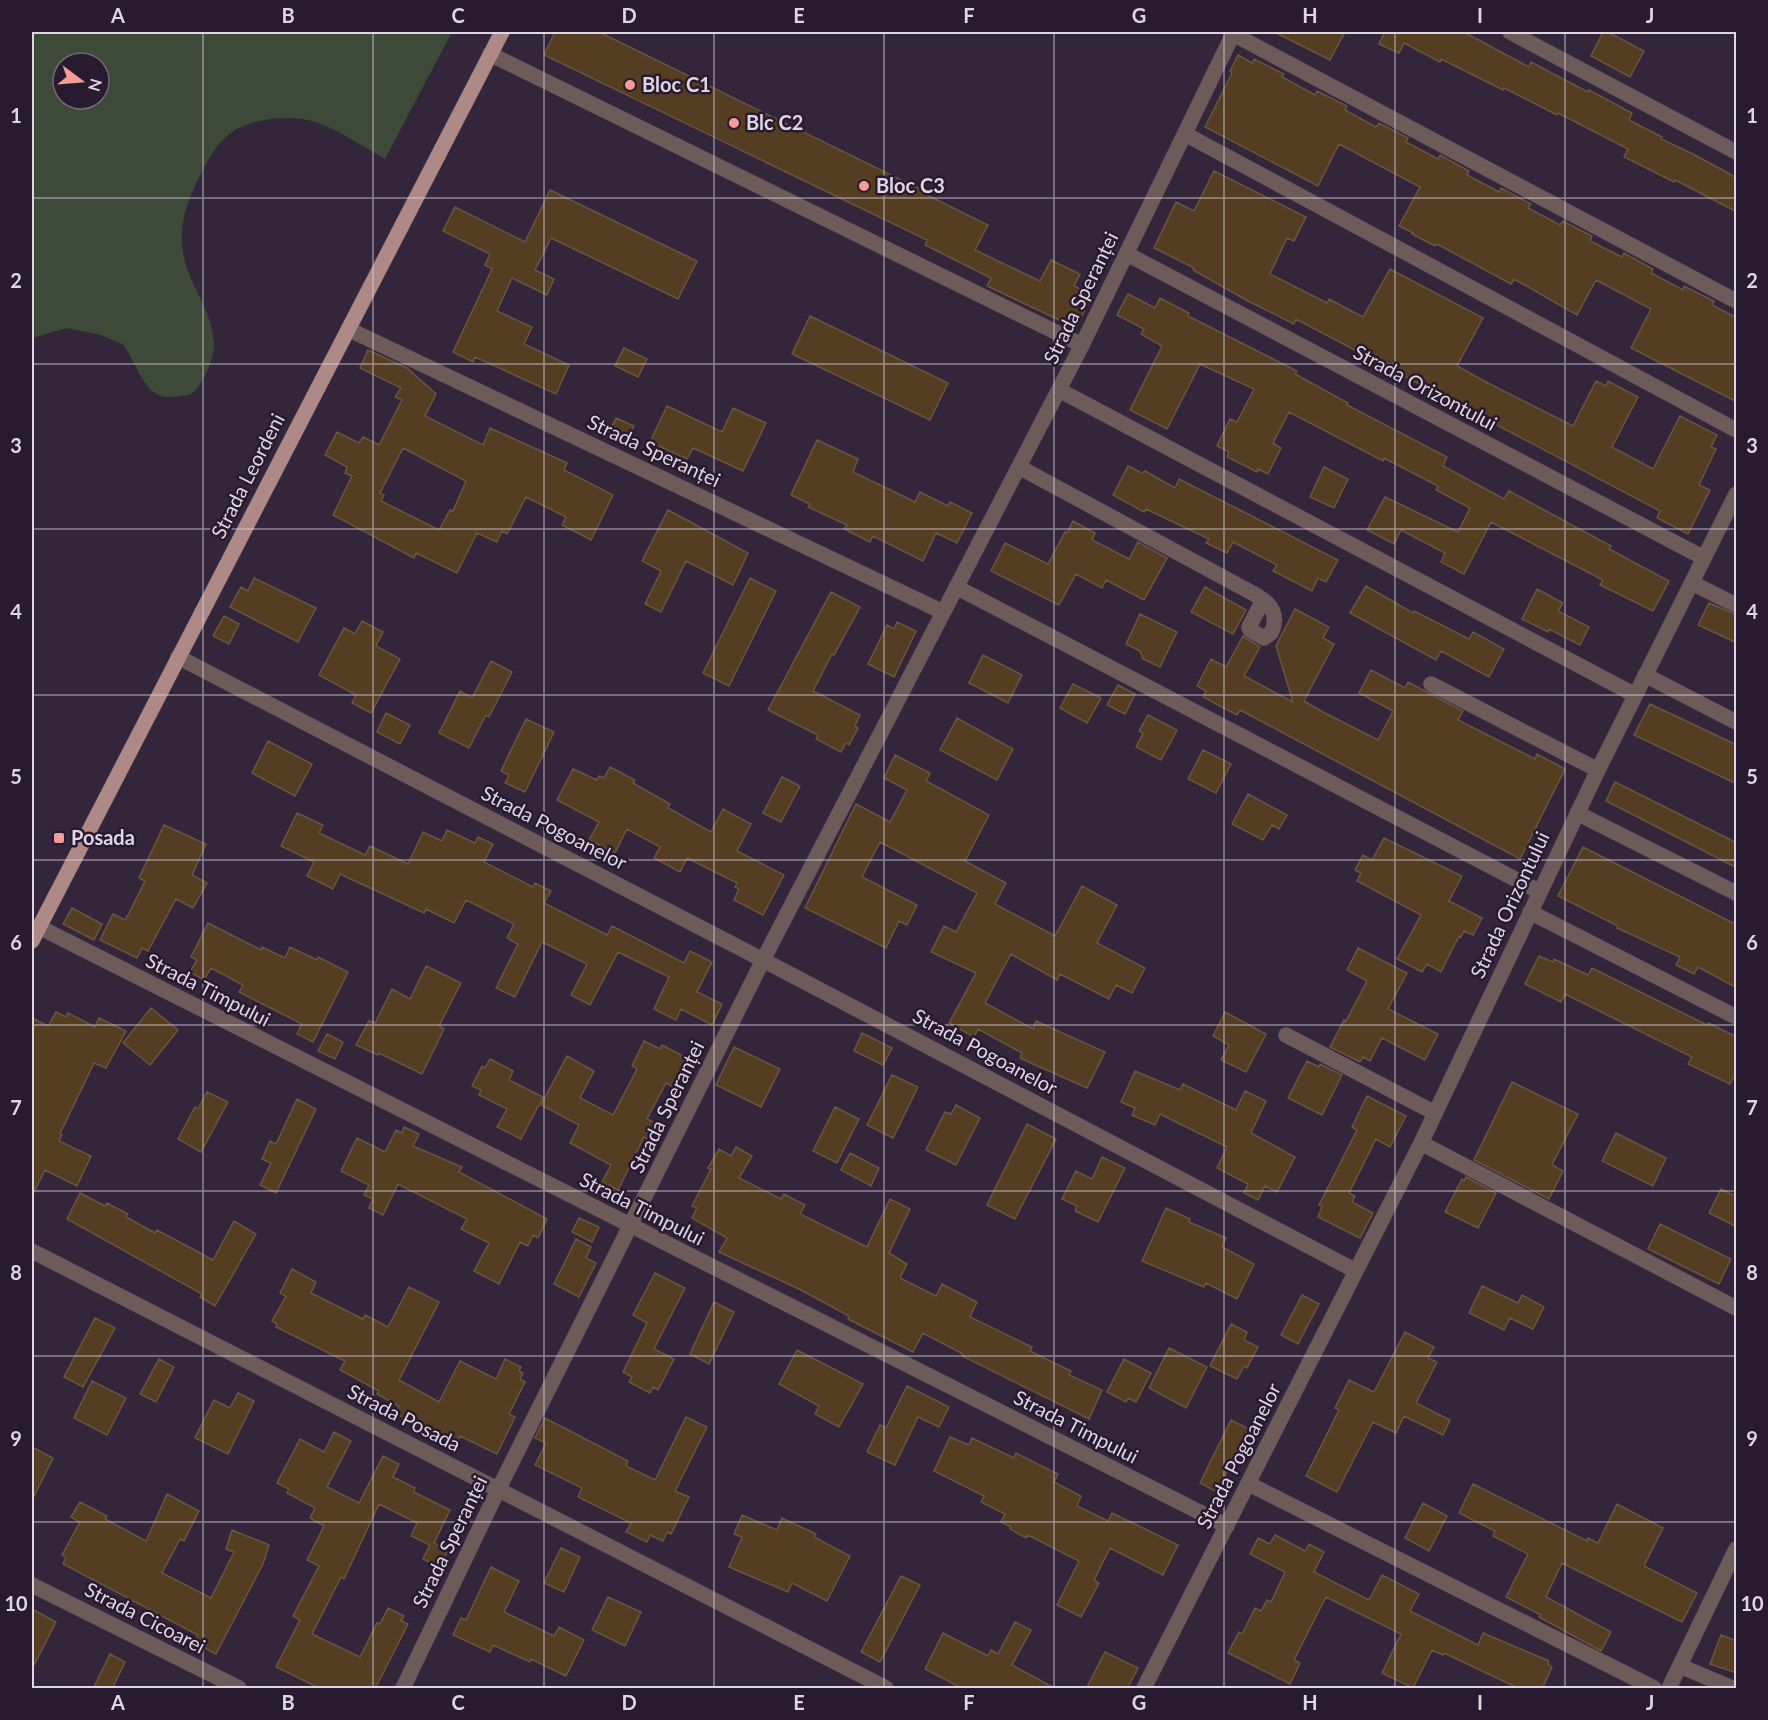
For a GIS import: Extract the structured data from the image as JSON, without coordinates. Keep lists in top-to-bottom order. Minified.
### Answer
{"streets":{"main road":["Strada Leordeni"],"street":["Strada Speranței","Strada Orizontului","Strada Pogoanelor","Strada Timpului","Strada Posada","Strada Cicoarei"]},"crossings":[["Strada Speranței","Strada Orizontului"],["Strada Speranței","Strada Leordeni"],["Strada Speranței","Strada Pogoanelor"],["Strada Speranței","Strada Timpului"],["Strada Speranței","Strada Posada"],["Strada Orizontului","Strada Pogoanelor"],["Strada Leordeni","Strada Pogoanelor"],["Strada Leordeni","Strada Timpului"],["Strada Pogoanelor","Strada Timpului"]],"places":{"other":["Bloc C1","Blc C2","Bloc C3"],"transit":["Posada"]},"north":"right","grid":{"columns":["A","B","C","D","E","F","G","H","I","J"],"rows":["1","2","3","4","5","6","7","8","9","10"]}}
